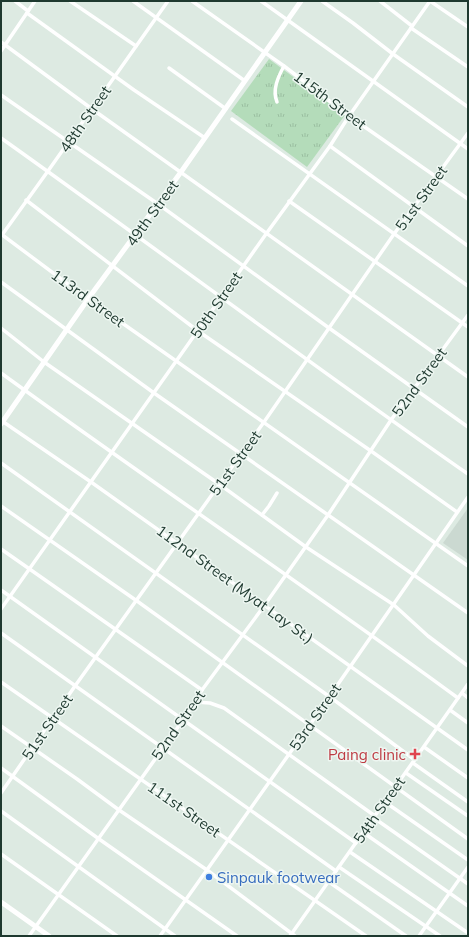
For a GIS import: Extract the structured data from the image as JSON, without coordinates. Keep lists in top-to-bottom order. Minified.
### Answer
{"streets":{"main road":["49th Street"],"street":["115th Street","48th Street","51st Street","113rd Street","50th Street","52nd Street","112nd Street (Myat Lay St.)","53rd Street","111st Street","54th Street"]},"crossings":[["115th Street","51st Street"],["115th Street","49th Street"],["115th Street","50th Street"],["48th Street","113rd Street"],["51st Street","113rd Street"],["51st Street","112nd Street (Myat Lay St.)"],["51st Street","111st Street"],["49th Street","113rd Street"],["49th Street","112nd Street (Myat Lay St.)"],["113rd Street","50th Street"],["113rd Street","52nd Street"],["113rd Street","53rd Street"],["50th Street","112nd Street (Myat Lay St.)"],["52nd Street","112nd Street (Myat Lay St.)"],["52nd Street","111st Street"],["112nd Street (Myat Lay St.)","53rd Street"],["112nd Street (Myat Lay St.)","54th Street"],["53rd Street","111st Street"],["111st Street","54th Street"]],"places":{"health":["Paing clinic"],"other":["Sinpauk footwear"]}}
